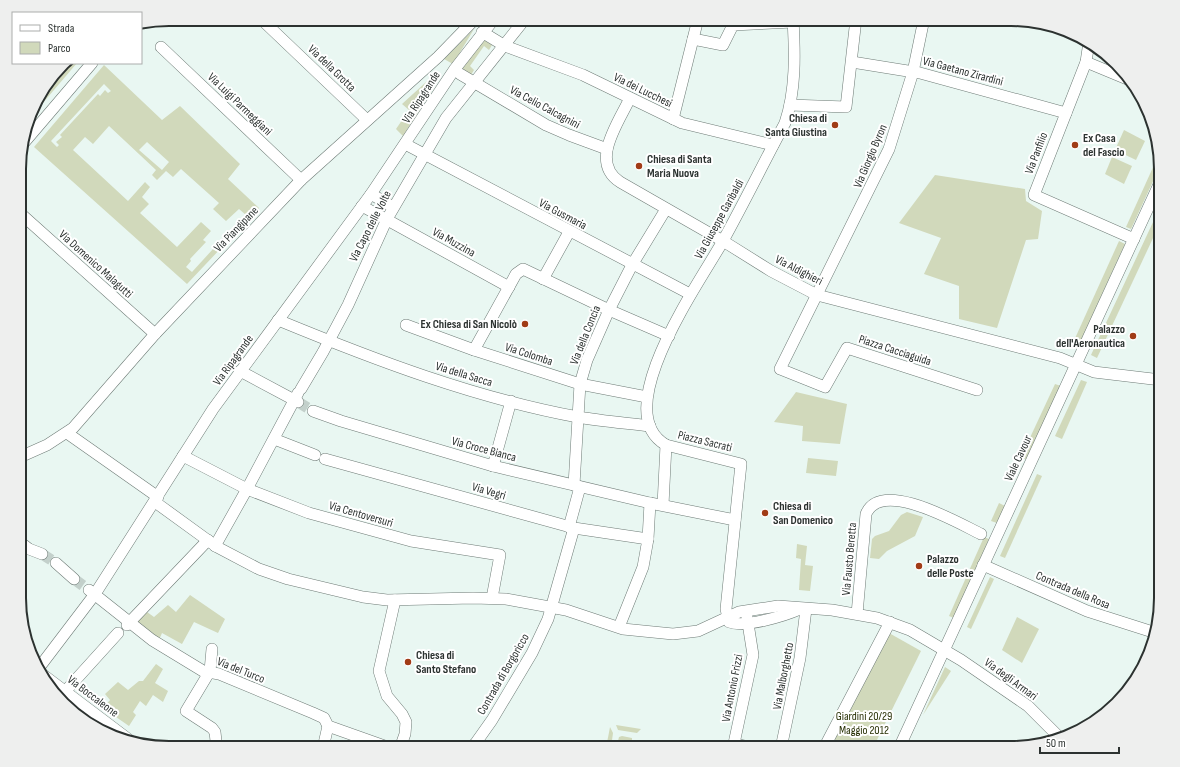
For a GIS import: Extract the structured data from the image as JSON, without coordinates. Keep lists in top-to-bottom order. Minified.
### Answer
{"streets":{"street":["Via della Grotta","Via Gaetano Zirardini","Via dei Lucchesi","Via Ripagrande","Via Luigi Parmeggiani","Via Celio Calcagnini","Via Panfilio","Via Giorgio Byron","Via Gusmaria","Via Giuseppe Garibaldi","Via Capo delle Volte","Via Piangipane","Via Muzzina","Via Domenico Malagutti","Via Aldighieri","Via della Concia","Piazza Cacciaguida","Via Colomba","Via della Sacca","Piazza Sacrati","Via Croce Bianca","Viale Cavour","Via Vegri","Via Centoversuri","Via Fausto Beretta","Contrada della Rosa","Via del Turco","Contrada di Borgoricco","Via Malborghetto","Via degli Armari","Via Antonio Frizzi","Via Boccaleone"]},"crossings":[["Via della Grotta","Via Piangipane"],["Via Gaetano Zirardini","Via Panfilio"],["Via Gaetano Zirardini","Via Giorgio Byron"],["Via dei Lucchesi","Via Ripagrande"],["Via dei Lucchesi","Via Giuseppe Garibaldi"],["Via dei Lucchesi","Via Capo delle Volte"],["Via dei Lucchesi","Via Aldighieri"],["Via Ripagrande","Via Celio Calcagnini"],["Via Ripagrande","Via Gusmaria"],["Via Ripagrande","Via Muzzina"],["Via Ripagrande","Via della Sacca"],["Via Ripagrande","Via Centoversuri"],["Via Ripagrande","Via del Turco"],["Via Ripagrande","Via degli Armari"],["Via Luigi Parmeggiani","Via Piangipane"],["Via Celio Calcagnini","Via Capo delle Volte"],["Via Celio Calcagnini","Via Aldighieri"],["Via Panfilio","Viale Cavour"],["Via Giorgio Byron","Via Aldighieri"],["Via Giorgio Byron","Piazza Cacciaguida"],["Via Gusmaria","Via Giuseppe Garibaldi"],["Via Gusmaria","Via Capo delle Volte"],["Via Gusmaria","Via della Concia"],["Via Giuseppe Garibaldi","Via Aldighieri"],["Via Giuseppe Garibaldi","Via Colomba"],["Via Giuseppe Garibaldi","Via della Sacca"],["Via Capo delle Volte","Via Muzzina"],["Via Capo delle Volte","Via della Sacca"],["Via Capo delle Volte","Via Vegri"],["Via Capo delle Volte","Via Centoversuri"],["Via Capo delle Volte","Via del Turco"],["Via Capo delle Volte","Via degli Armari"],["Via Piangipane","Via Domenico Malagutti"],["Via Piangipane","Via degli Armari"],["Via Aldighieri","Via della Concia"],["Via Aldighieri","Viale Cavour"],["Via della Concia","Via Colomba"],["Via della Concia","Via della Sacca"],["Via della Concia","Via Croce Bianca"],["Via della Concia","Via Vegri"],["Via della Concia","Contrada di Borgoricco"],["Piazza Sacrati","Via degli Armari"],["Viale Cavour","Contrada della Rosa"],["Viale Cavour","Via degli Armari"],["Via Vegri","Contrada di Borgoricco"],["Via Centoversuri","Via degli Armari"],["Via Fausto Beretta","Via degli Armari"],["Contrada di Borgoricco","Via degli Armari"],["Via Malborghetto","Via degli Armari"],["Via degli Armari","Via Antonio Frizzi"]],"parks":["Giardini 20/29 Maggio 2012"],"places":["Chiesa di Santa Giustina","Ex Casa del Fascio","Chiesa di Santa Maria Nuova","Ex Chiesa di San Nicolò","Palazzo dell'Aeronautica","Chiesa di San Domenico","Palazzo delle Poste","Chiesa di Santo Stefano"],"legend":["Strada","Parco"],"scale_bar":"50 m"}
